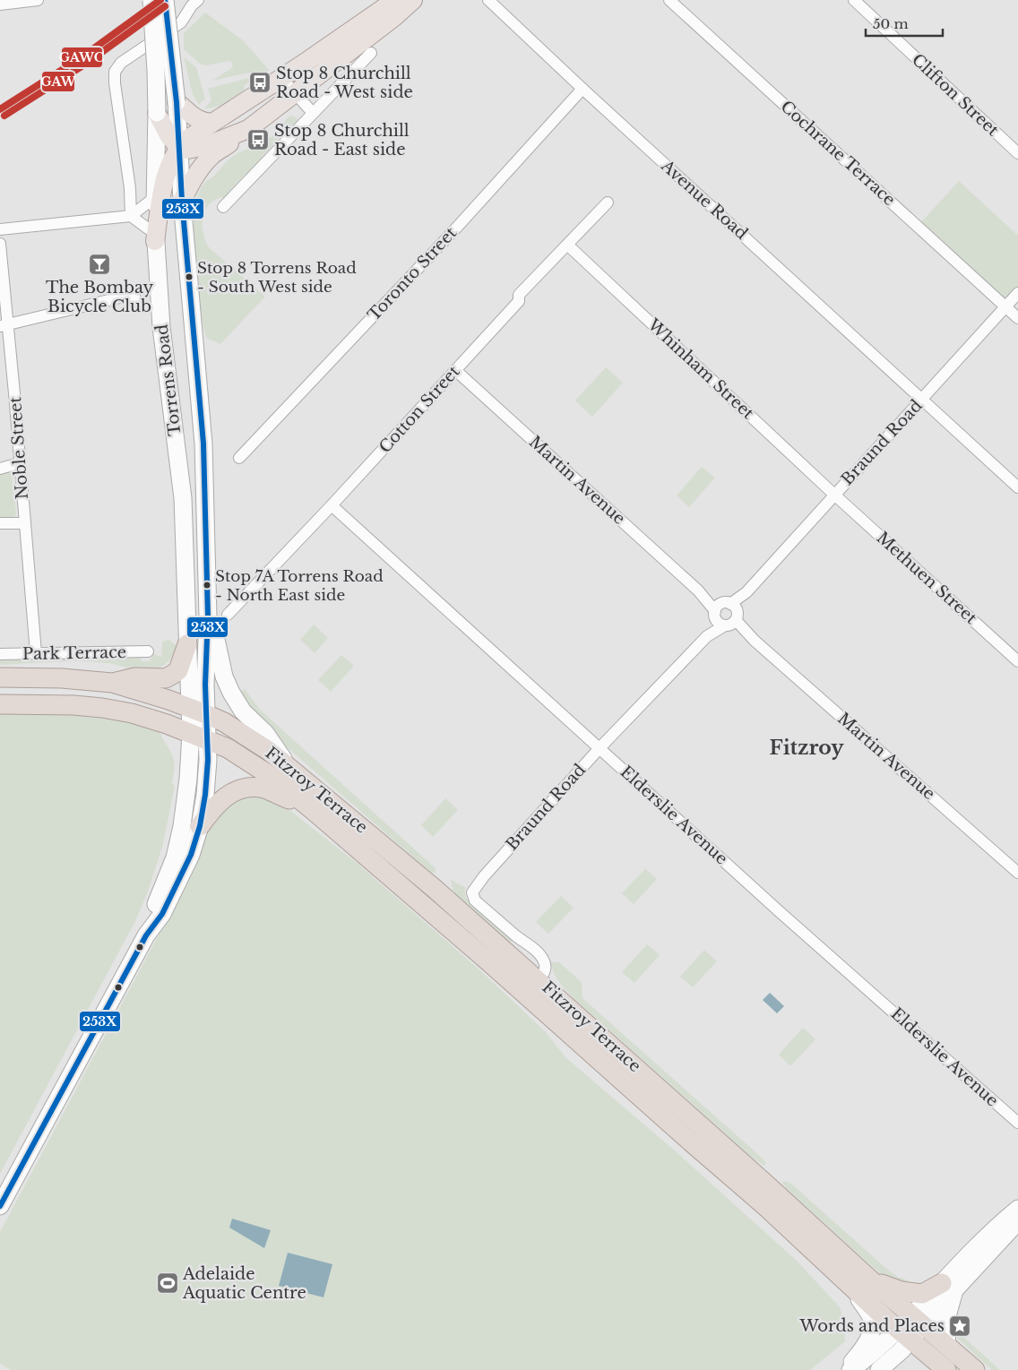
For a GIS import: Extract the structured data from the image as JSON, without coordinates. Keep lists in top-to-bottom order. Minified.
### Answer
{"streets":{"highway":["Park Terrace","Fitzroy Terrace"],"main road":["Torrens Road"],"street":["Clifton Street","Cochrane Terrace","Avenue Road","Toronto Street","Whinham Street","Cotton Street","Braund Road","Noble Street","Martin Avenue","Methuen Street","Elderslie Avenue"]},"crossings":[["Cochrane Terrace","Braund Road"],["Avenue Road","Toronto Street"],["Avenue Road","Braund Road"],["Whinham Street","Cotton Street"],["Whinham Street","Braund Road"],["Whinham Street","Methuen Street"],["Torrens Road","Park Terrace"],["Torrens Road","Fitzroy Terrace"],["Cotton Street","Martin Avenue"],["Cotton Street","Elderslie Avenue"],["Braund Road","Martin Avenue"],["Braund Road","Methuen Street"],["Braund Road","Fitzroy Terrace"],["Braund Road","Elderslie Avenue"],["Noble Street","Park Terrace"],["Park Terrace","Fitzroy Terrace"]],"districts":["Fitzroy"],"places":{"bus stop":["Stop 8 Churchill Road - West side","Stop 8 Churchill Road - East side"],"bar":["The Bombay Bicycle Club"],"other":["Stop 8 Torrens Road - South West side","Stop 7A Torrens Road - North East side"],"sports":["Adelaide Aquatic Centre"],"place":["Words and Places"]},"lines":["transit line GAWC","transit line 253X","transit line GAW"],"scale_bar":"50 m"}
